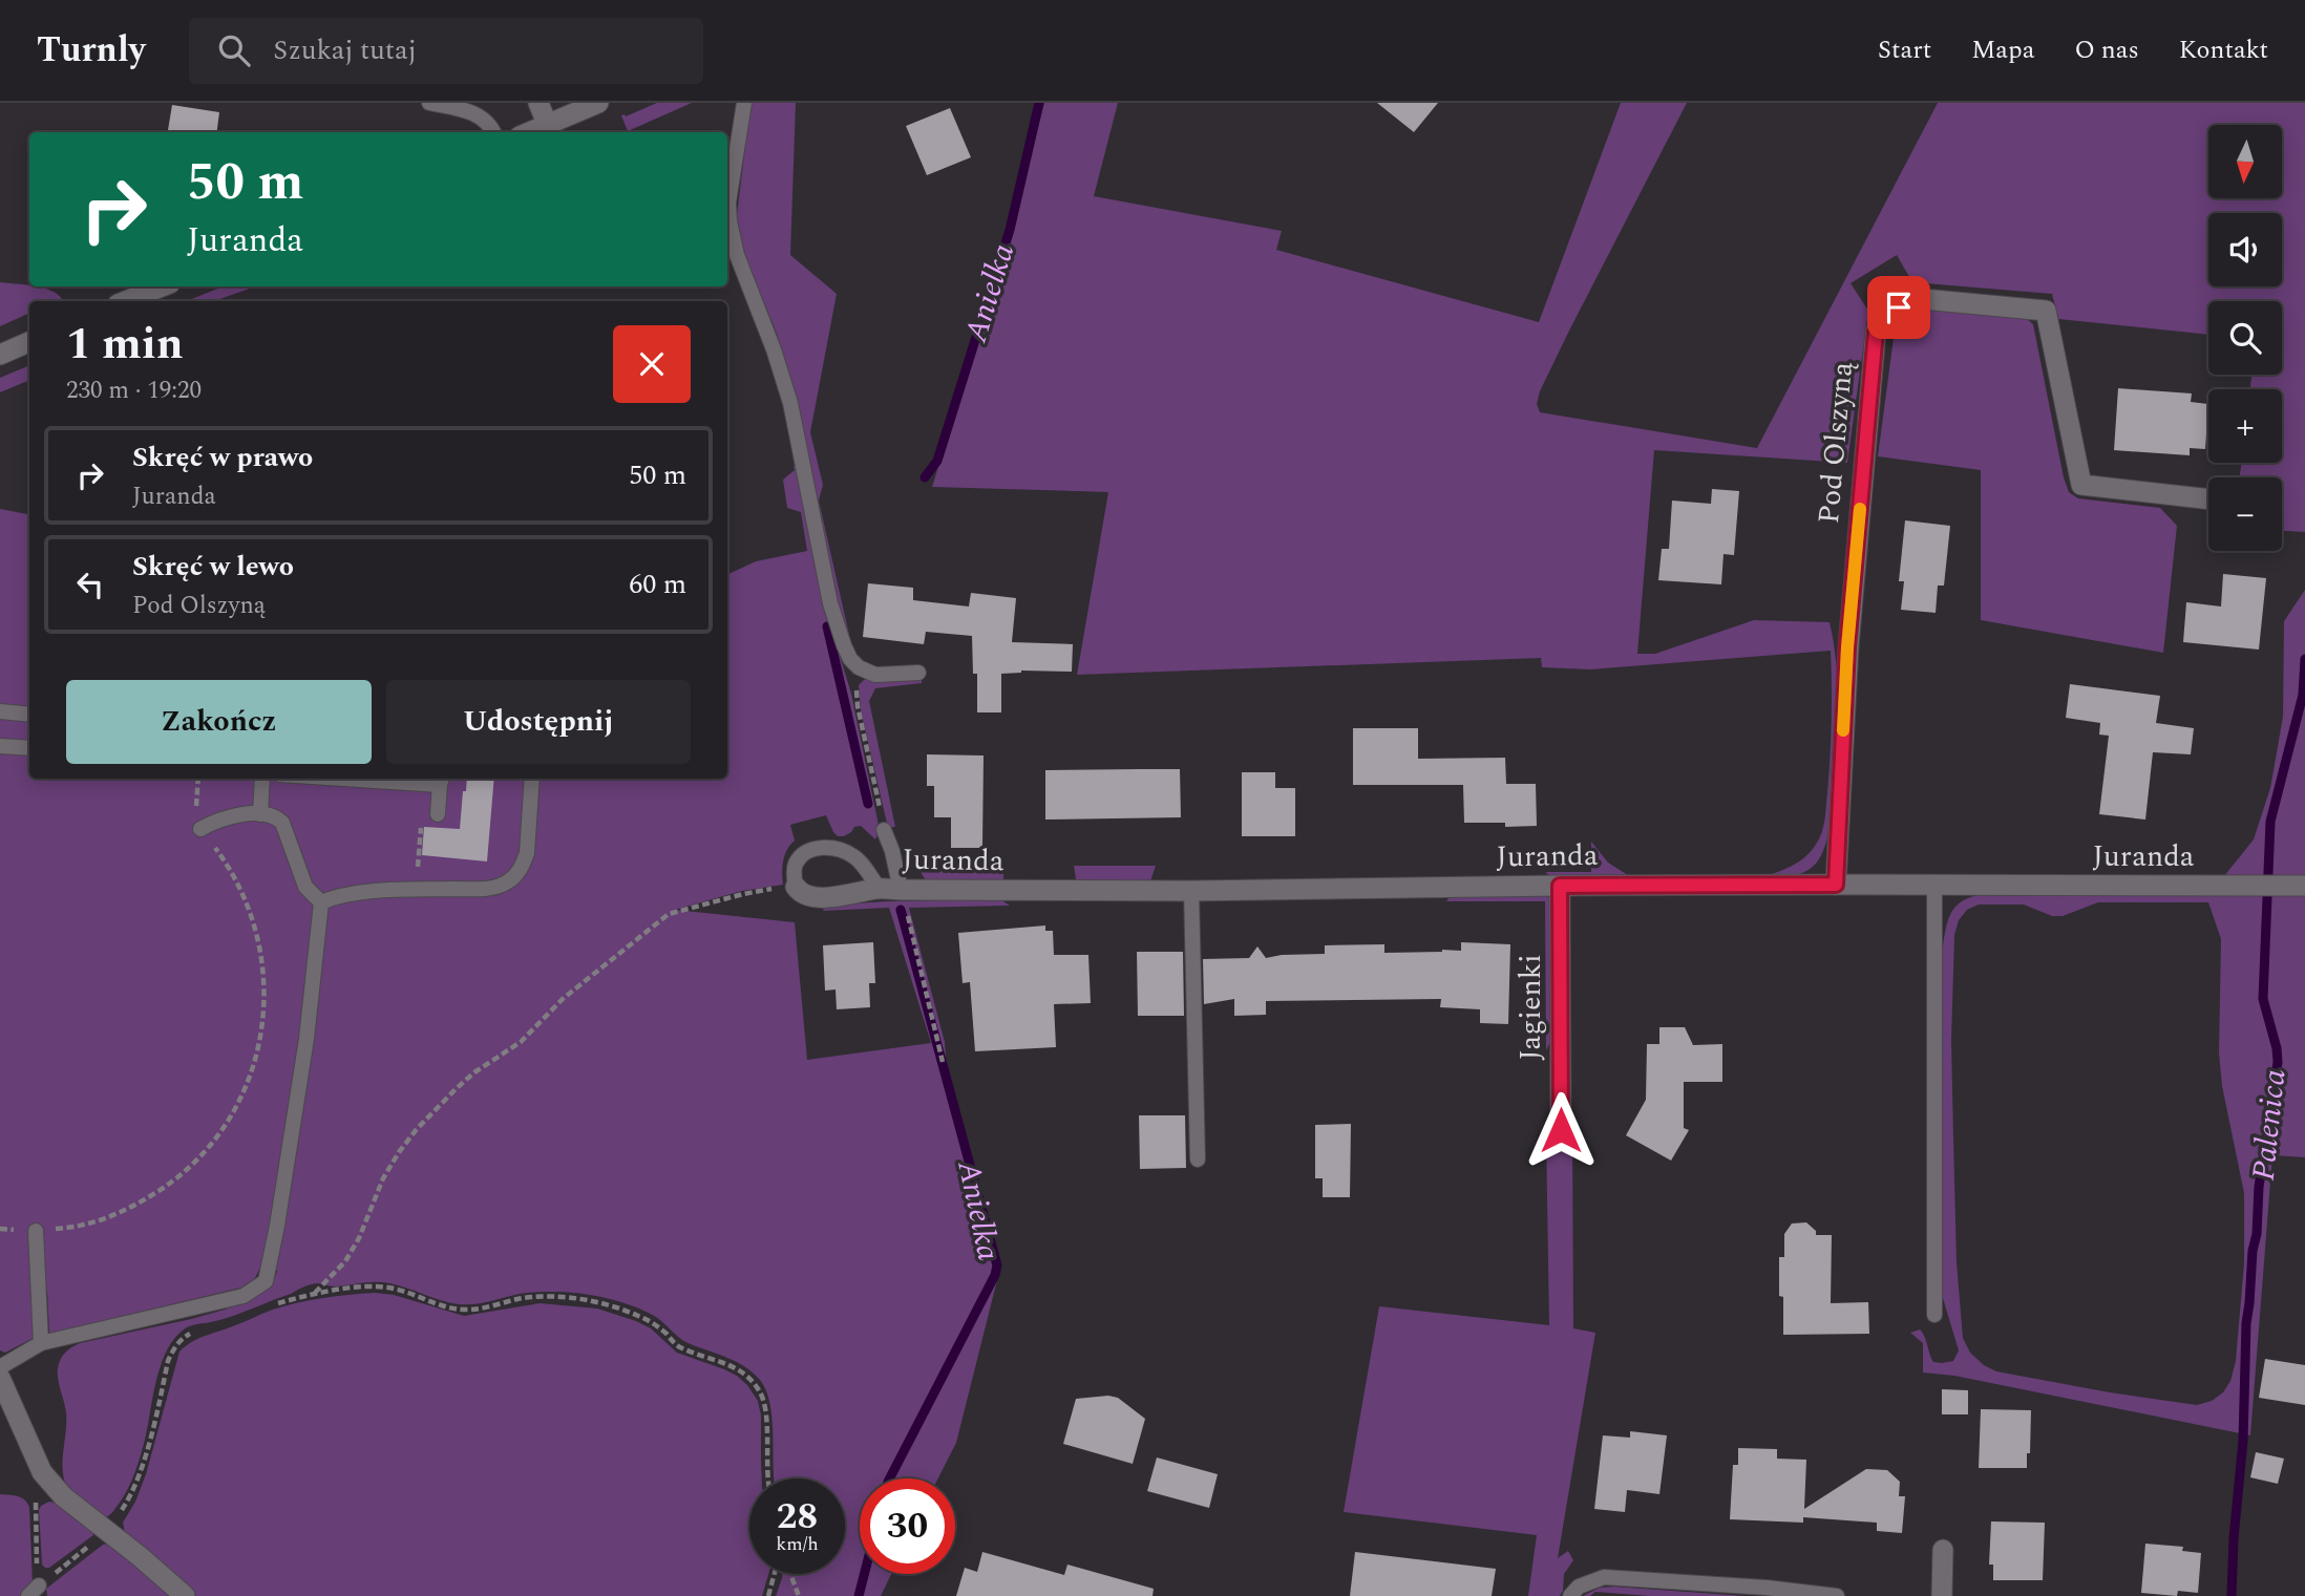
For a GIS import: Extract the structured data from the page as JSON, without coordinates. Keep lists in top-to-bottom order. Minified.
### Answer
{"streets":{"street":["Pod Olszyną","Juranda","Jagienki"]},"crossings":[["Pod Olszyną","Juranda"],["Juranda","Jagienki"]],"water":["Anielka","Palenica"],"north":"bottom","page":{"header":"Turnly","search":"Szukaj tutaj","nav":["Start","Mapa","O nas","Kontakt"],"map_buttons":["+","−"],"turn":["50 m","Juranda"],"heading":["1 min","230 m · 19:20"],"list":[{"name":"Skręć w prawo","note":"Juranda","value":"50 m"},{"name":"Skręć w lewo","note":"Pod Olszyną","value":"60 m"}],"buttons":["Zakończ","Udostępnij"],"speed":"28 km/h","limit":"30"}}
